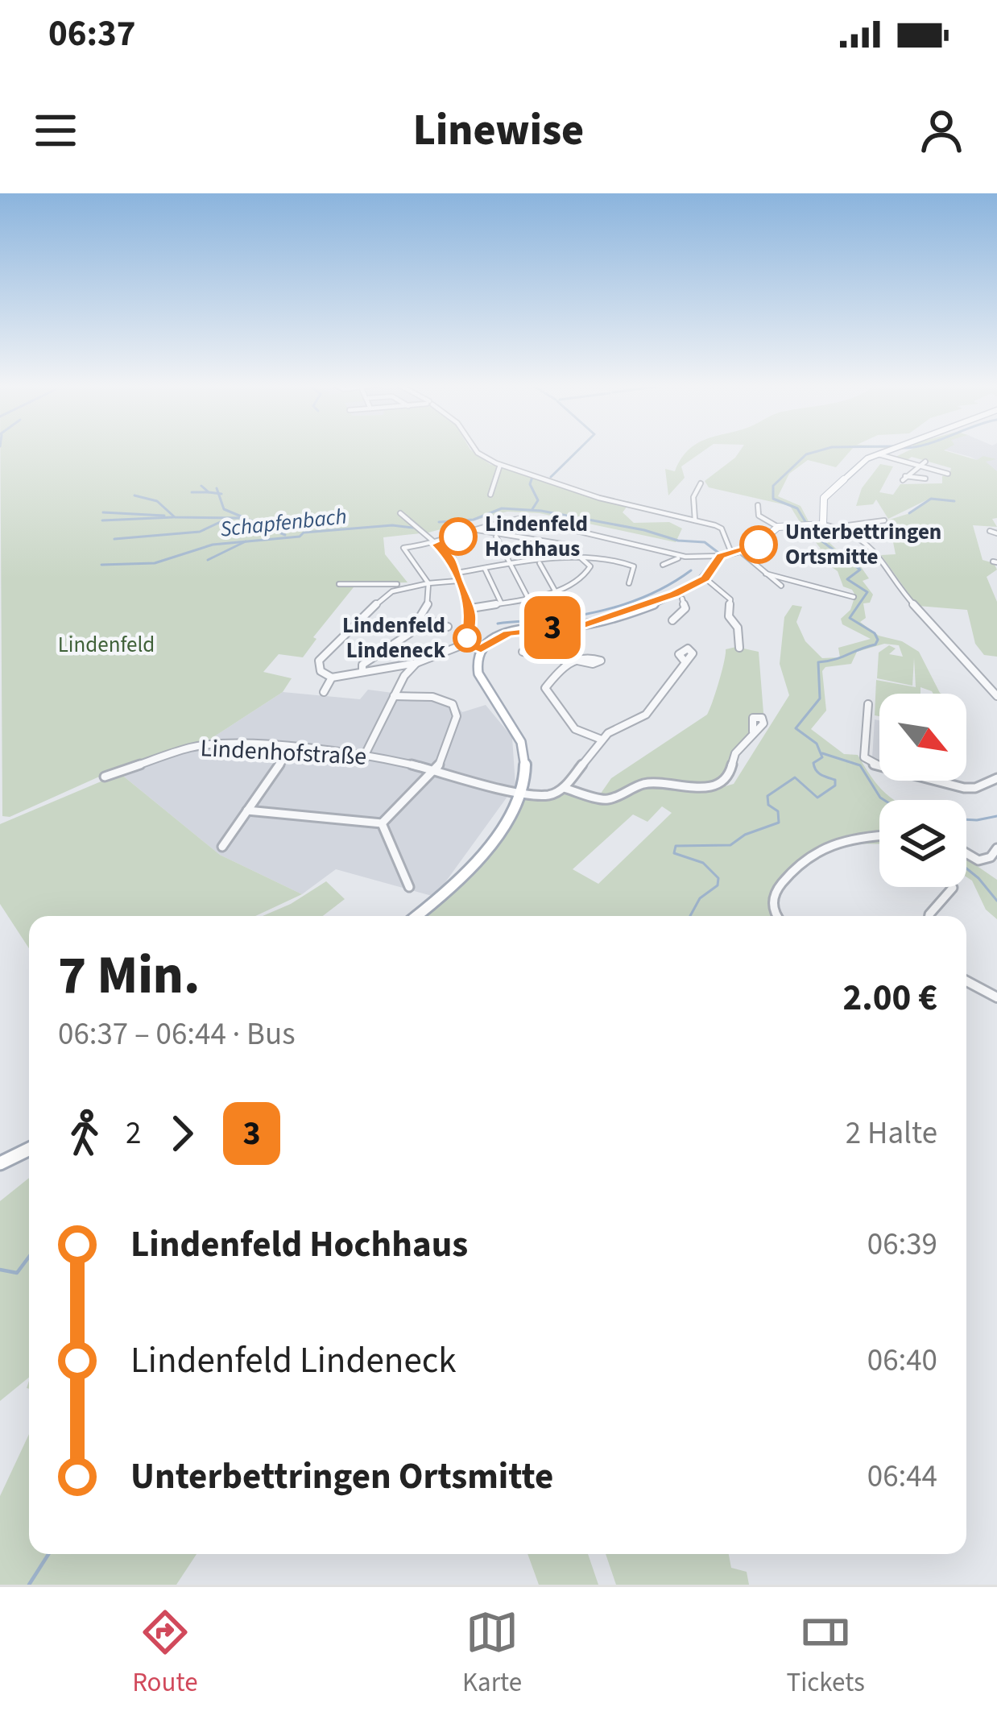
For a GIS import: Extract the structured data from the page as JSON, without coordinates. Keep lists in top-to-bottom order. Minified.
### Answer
{"streets":{"street":["Lindenhofstraße"]},"water":["Schapfenbach"],"parks":["Lindenfeld"],"places":["Lindenfeld Hochhaus","Unterbettringen Ortsmitte","Lindenfeld Lindeneck"],"lines":["bus line 3"],"north":"bottom right","page":{"status":"06:37","header":"Linewise","on_map":"3","heading":["7 Min.","06:37 – 06:44 · Bus","2.00 €"],"legs":["2","3","2 Halte"],"list":[{"name":"Lindenfeld Hochhaus","value":"06:39"},{"name":"Lindenfeld Lindeneck","value":"06:40"},{"name":"Unterbettringen Ortsmitte","value":"06:44"}],"tabs":["Route","Karte","Tickets"]}}
